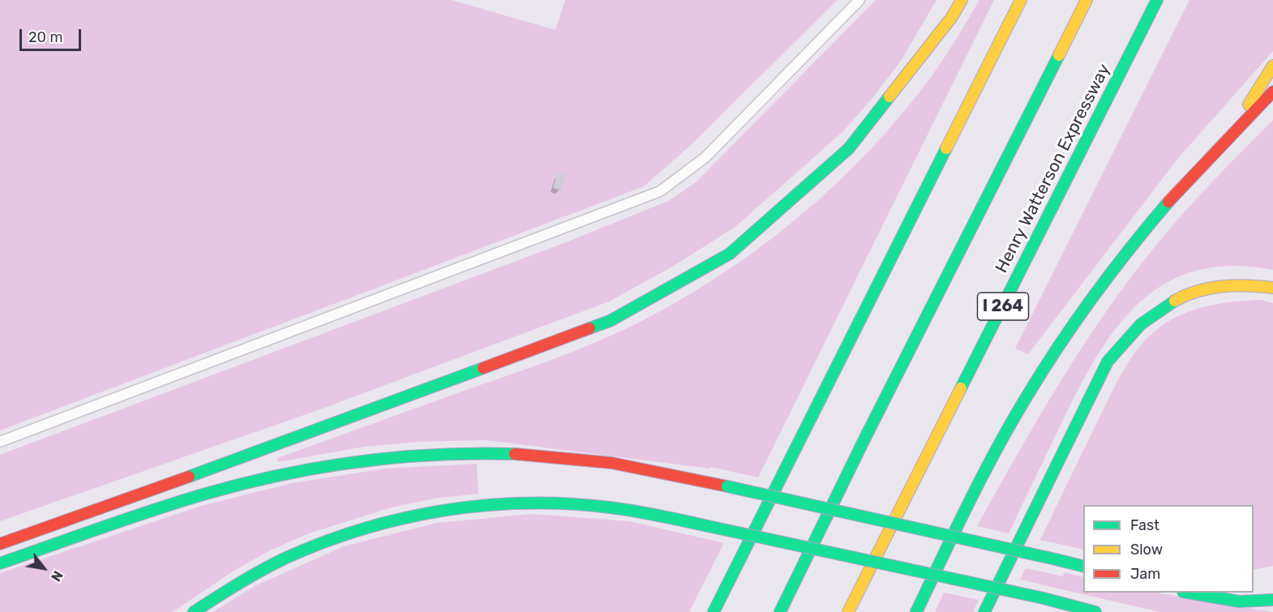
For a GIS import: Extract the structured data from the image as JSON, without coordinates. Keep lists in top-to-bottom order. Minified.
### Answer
{"streets":{"highway":["Henry Watterson Expressway","I 264"]},"legend":["Fast","Slow","Jam"],"scale_bar":"20 m","north":"bottom right"}
